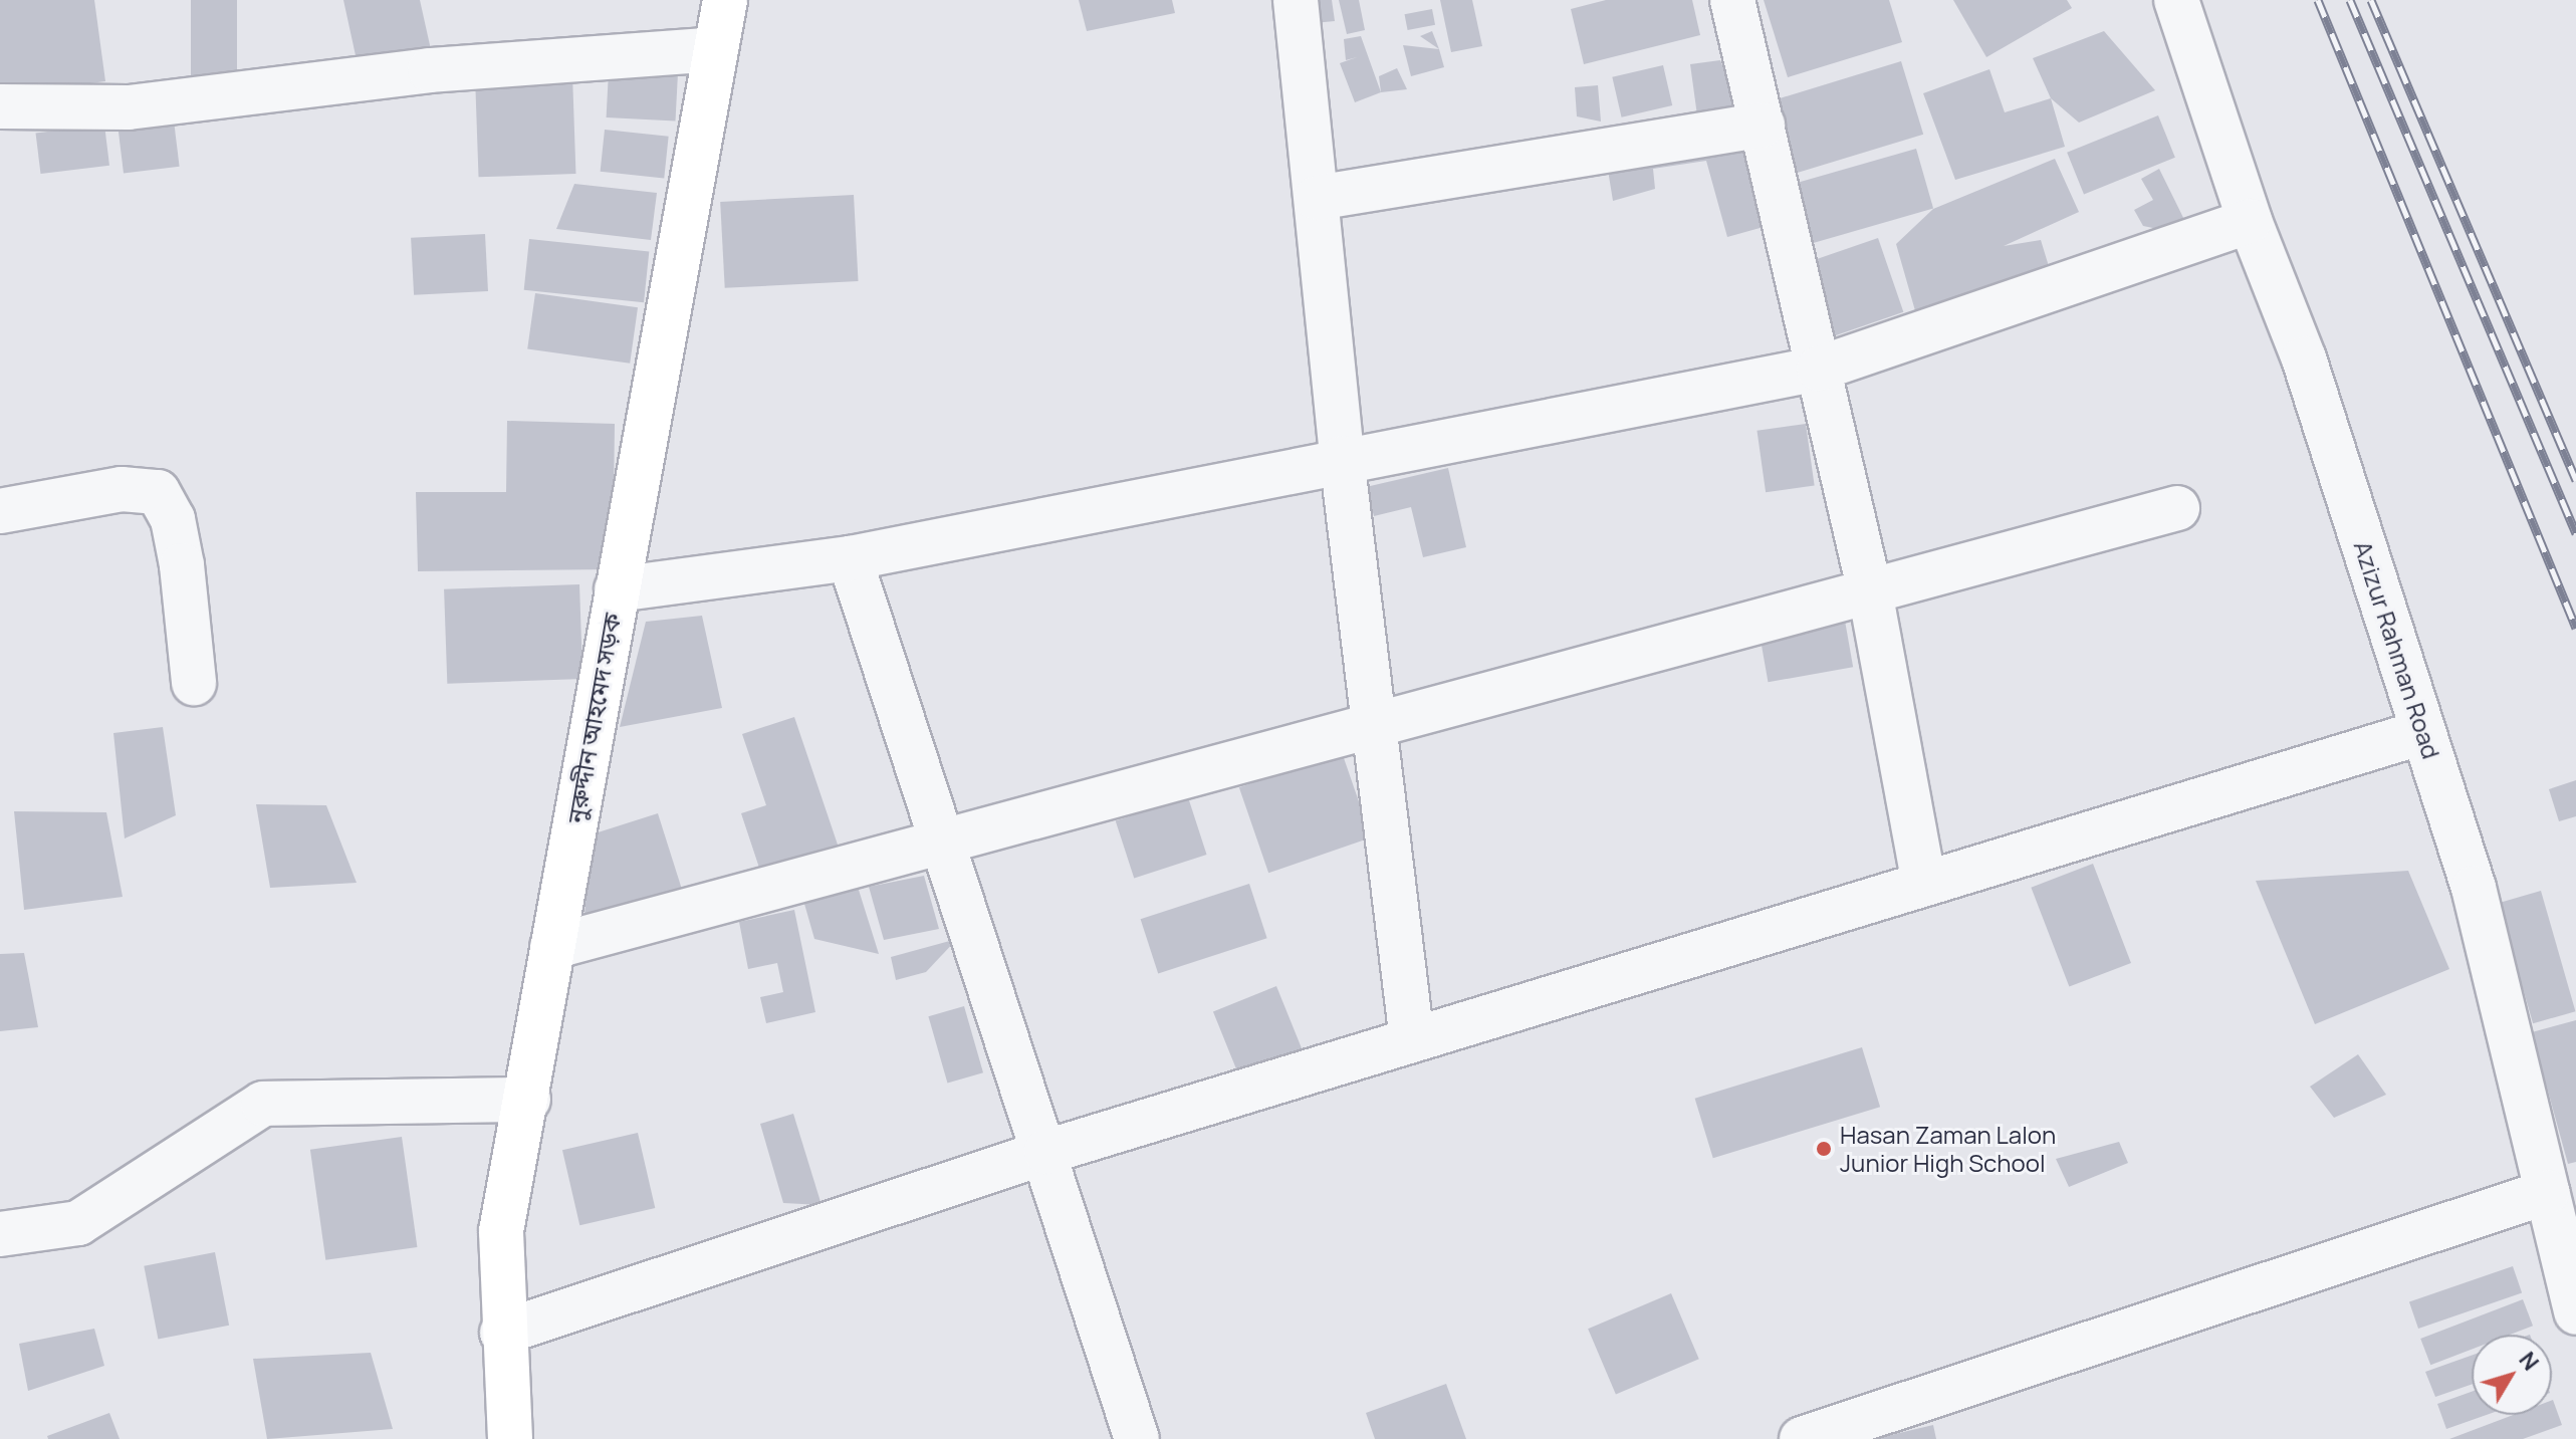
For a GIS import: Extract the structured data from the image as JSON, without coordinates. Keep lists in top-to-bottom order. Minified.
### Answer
{"streets":{"main road":["নুরুদ্দীন আহমেদ সড়ক"],"street":["Azizur Rahman Road"]},"places":["Hasan Zaman Lalon Junior High School"],"north":"top right"}
